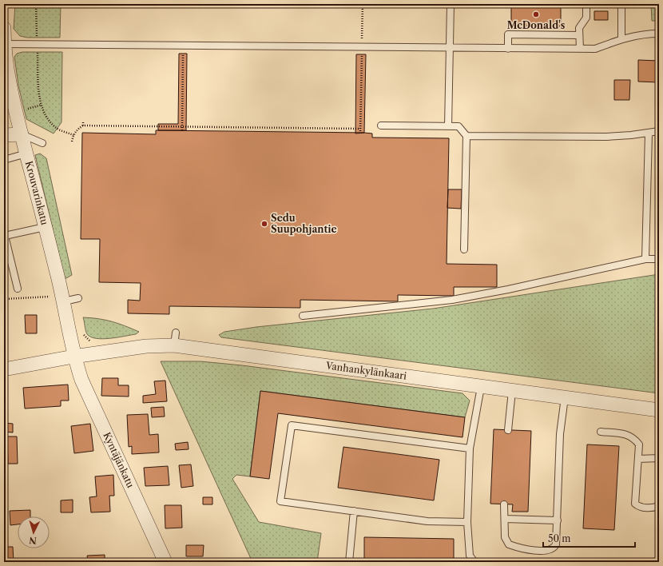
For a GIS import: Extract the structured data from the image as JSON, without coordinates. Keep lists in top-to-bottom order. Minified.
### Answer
{"streets":{"street":["Krouvarinkatu","Vanhankylänkaari","Kyntäjänkatu"]},"crossings":[["Krouvarinkatu","Vanhankylänkaari"],["Krouvarinkatu","Kyntäjänkatu"],["Vanhankylänkaari","Kyntäjänkatu"]],"places":["McDonald's","Sedu Suupohjantie"],"scale_bar":"50 m","north":"bottom"}
